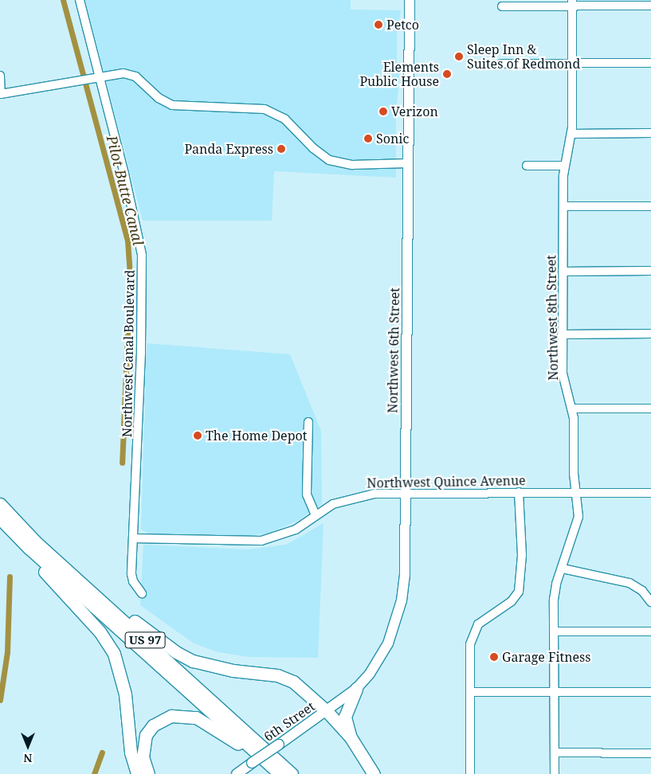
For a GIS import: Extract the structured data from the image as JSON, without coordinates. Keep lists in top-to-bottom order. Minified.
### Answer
{"streets":{"highway":["US 97"],"main road":["Northwest 6th Street","6th Street"],"street":["Northwest 8th Street","Northwest Canal Boulevard","Northwest Quince Avenue"]},"crossings":[["Northwest 8th Street","Northwest Quince Avenue"],["Northwest 6th Street","Northwest Quince Avenue"],["Northwest 6th Street","6th Street"],["Northwest Canal Boulevard","Northwest Quince Avenue"]],"water":["Pilot Butte Canal"],"places":["Petco","Sleep Inn & Suites of Redmond","Elements Public House","Verizon","Sonic","Panda Express","The Home Depot","Garage Fitness"],"north":"bottom"}
